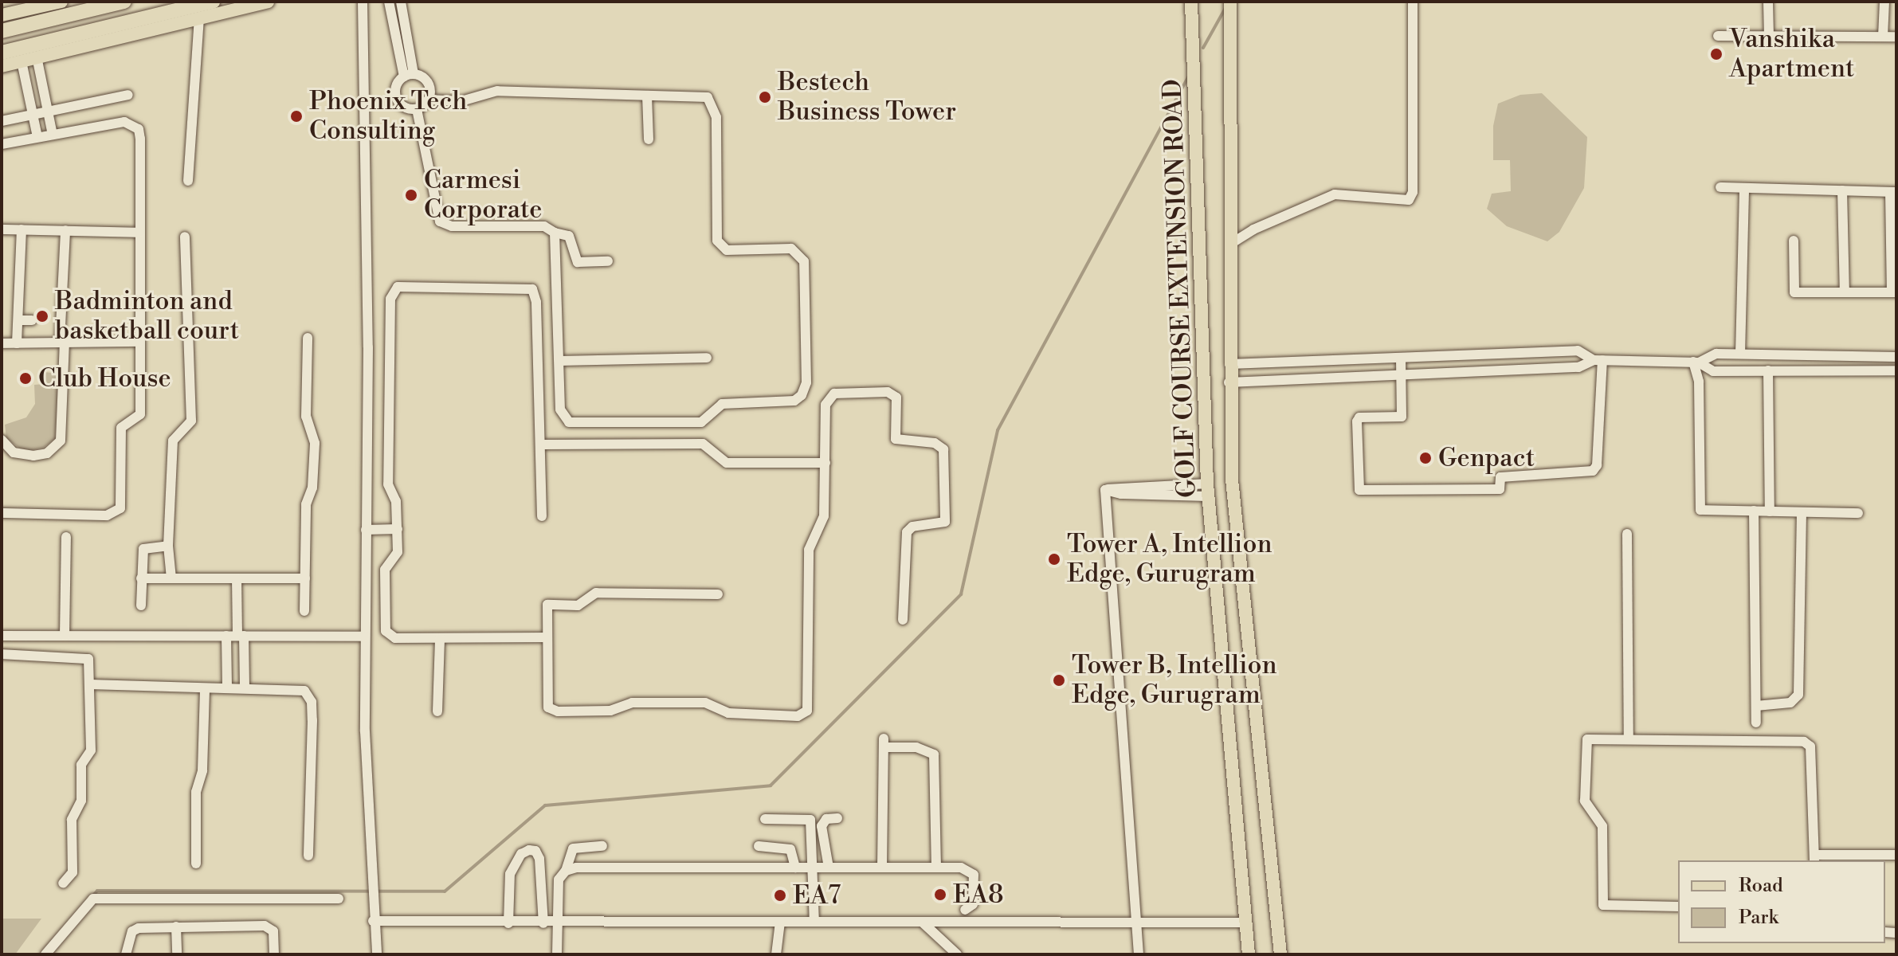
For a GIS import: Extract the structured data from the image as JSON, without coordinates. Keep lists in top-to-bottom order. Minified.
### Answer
{"streets":{"main road":["GOLF COURSE EXTENSION ROAD"]},"places":["Vanshika Apartment","Bestech Business Tower","Phoenix Tech Consulting","Carmesi Corporate","Badminton and basketball court","Club House","Genpact","Tower A, Intellion Edge, Gurugram","Tower B, Intellion Edge, Gurugram","EA8","EA7"],"legend":["Road","Park"]}
